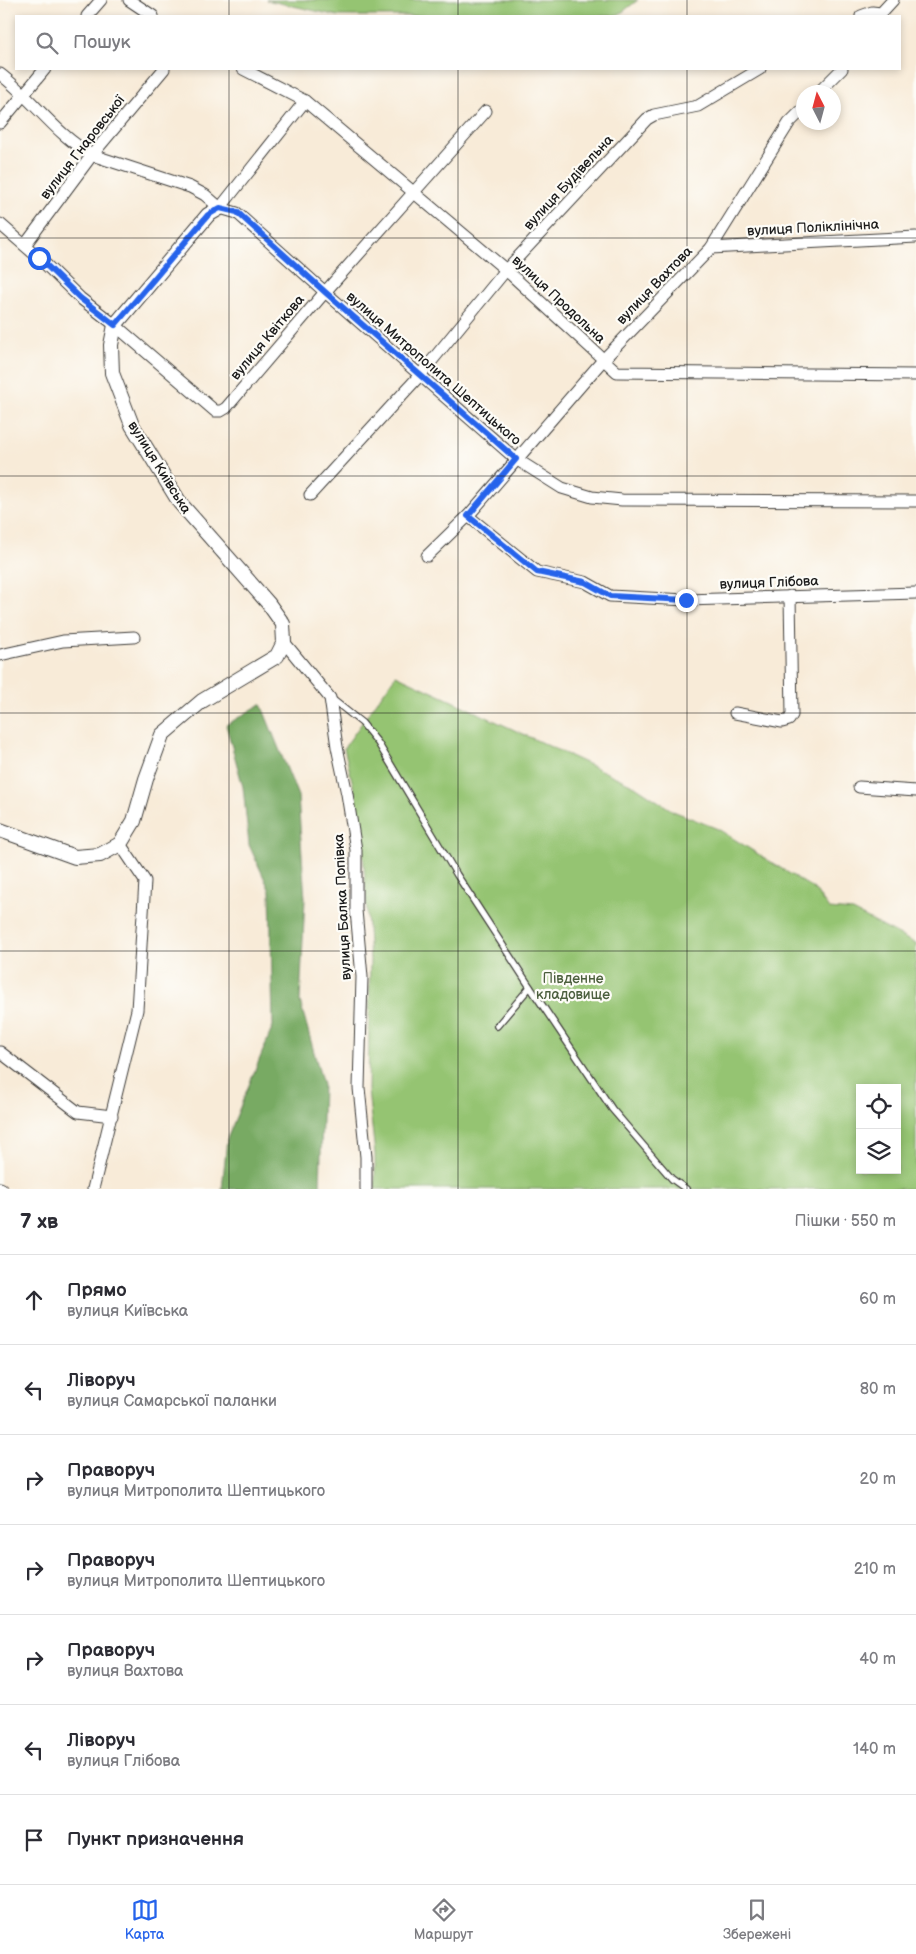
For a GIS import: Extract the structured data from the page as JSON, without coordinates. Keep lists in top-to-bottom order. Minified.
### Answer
{"streets":{"street":["вулиця Гнаровської","вулиця Будівельна","вулиця Поліклінічна","вулиця Вахтова","вулиця Продольна","вулиця Квіткова","вулиця Митрополита Шептицького","вулиця Київська","вулиця Глібова","вулиця Балка Попівка"]},"crossings":[["вулиця Гнаровської","вулиця Митрополита Шептицького"],["вулиця Будівельна","вулиця Продольна"],["вулиця Будівельна","вулиця Митрополита Шептицького"],["вулиця Поліклінічна","вулиця Вахтова"],["вулиця Вахтова","вулиця Продольна"],["вулиця Вахтова","вулиця Митрополита Шептицького"],["вулиця Вахтова","вулиця Глібова"],["вулиця Продольна","вулиця Квіткова"],["вулиця Квіткова","вулиця Митрополита Шептицького"],["вулиця Квіткова","вулиця Київська"]],"parks":["Південне кладовище"],"north":"top","page":{"search":"Пошук","heading":["7 хв","Пішки · 550 m"],"list":[["Прямо","вулиця Київська","60 m"],["Ліворуч","вулиця Самарської паланки","80 m"],["Праворуч","вулиця Митрополита Шептицького","20 m"],["Праворуч","вулиця Митрополита Шептицького","210 m"],["Праворуч","вулиця Вахтова","40 m"],["Ліворуч","вулиця Глібова","140 m"],"Пункт призначення"],"nav":["Карта","Маршрут","Збережені"]}}
